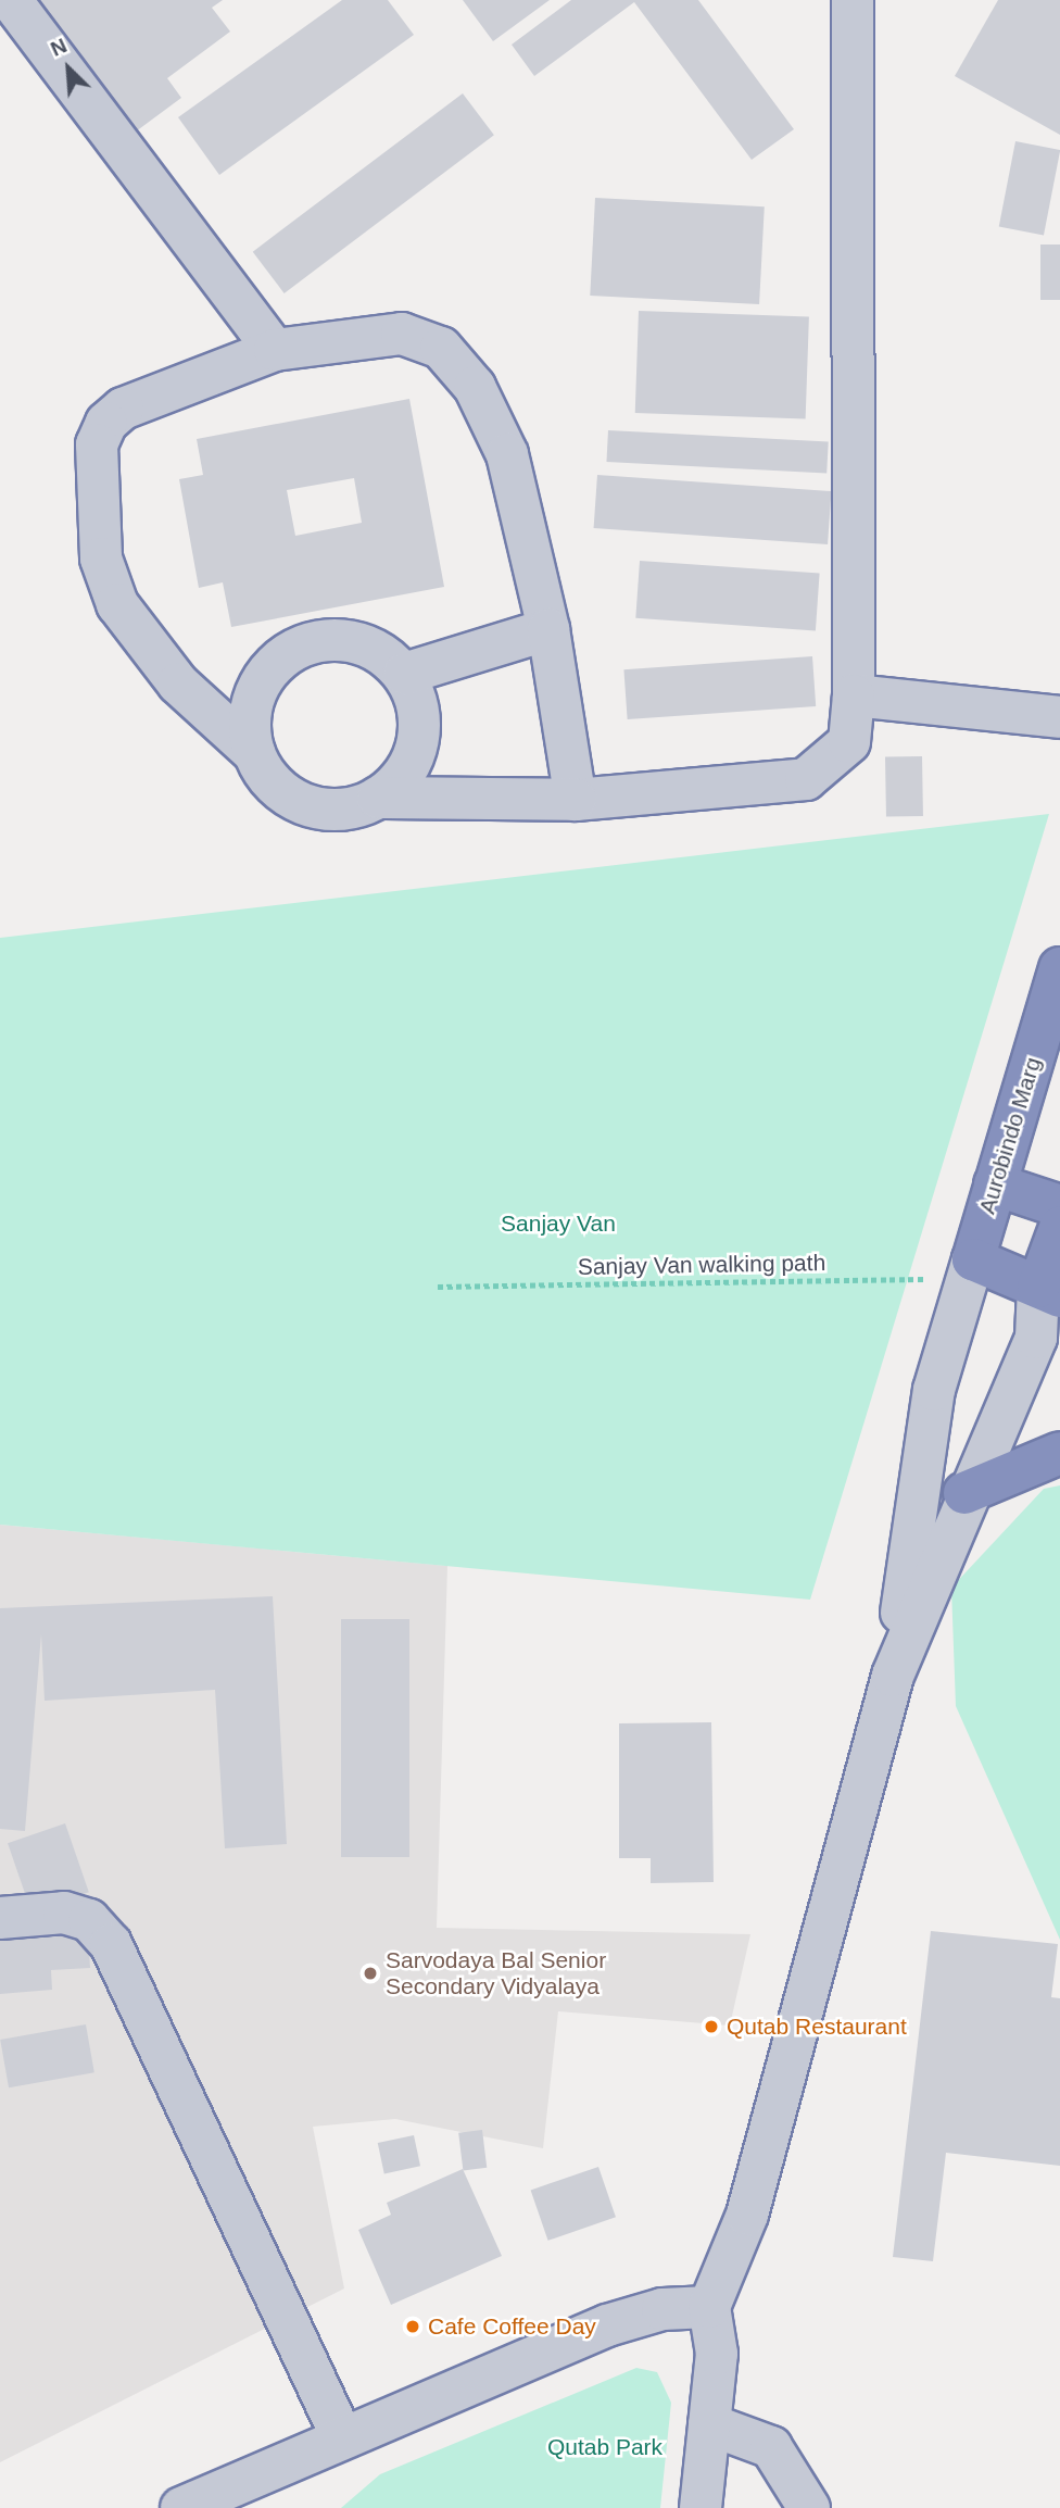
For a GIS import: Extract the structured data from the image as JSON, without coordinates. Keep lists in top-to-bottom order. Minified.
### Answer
{"streets":{"highway":["Aurobindo Marg"],"path":["Sanjay Van walking path"]},"crossings":[["Aurobindo Marg","Sanjay Van walking path"]],"parks":["Sanjay Van","Qutab Park"],"places":["Sarvodaya Bal Senior Secondary Vidyalaya","Qutab Restaurant","Cafe Coffee Day"],"north":"top left"}
